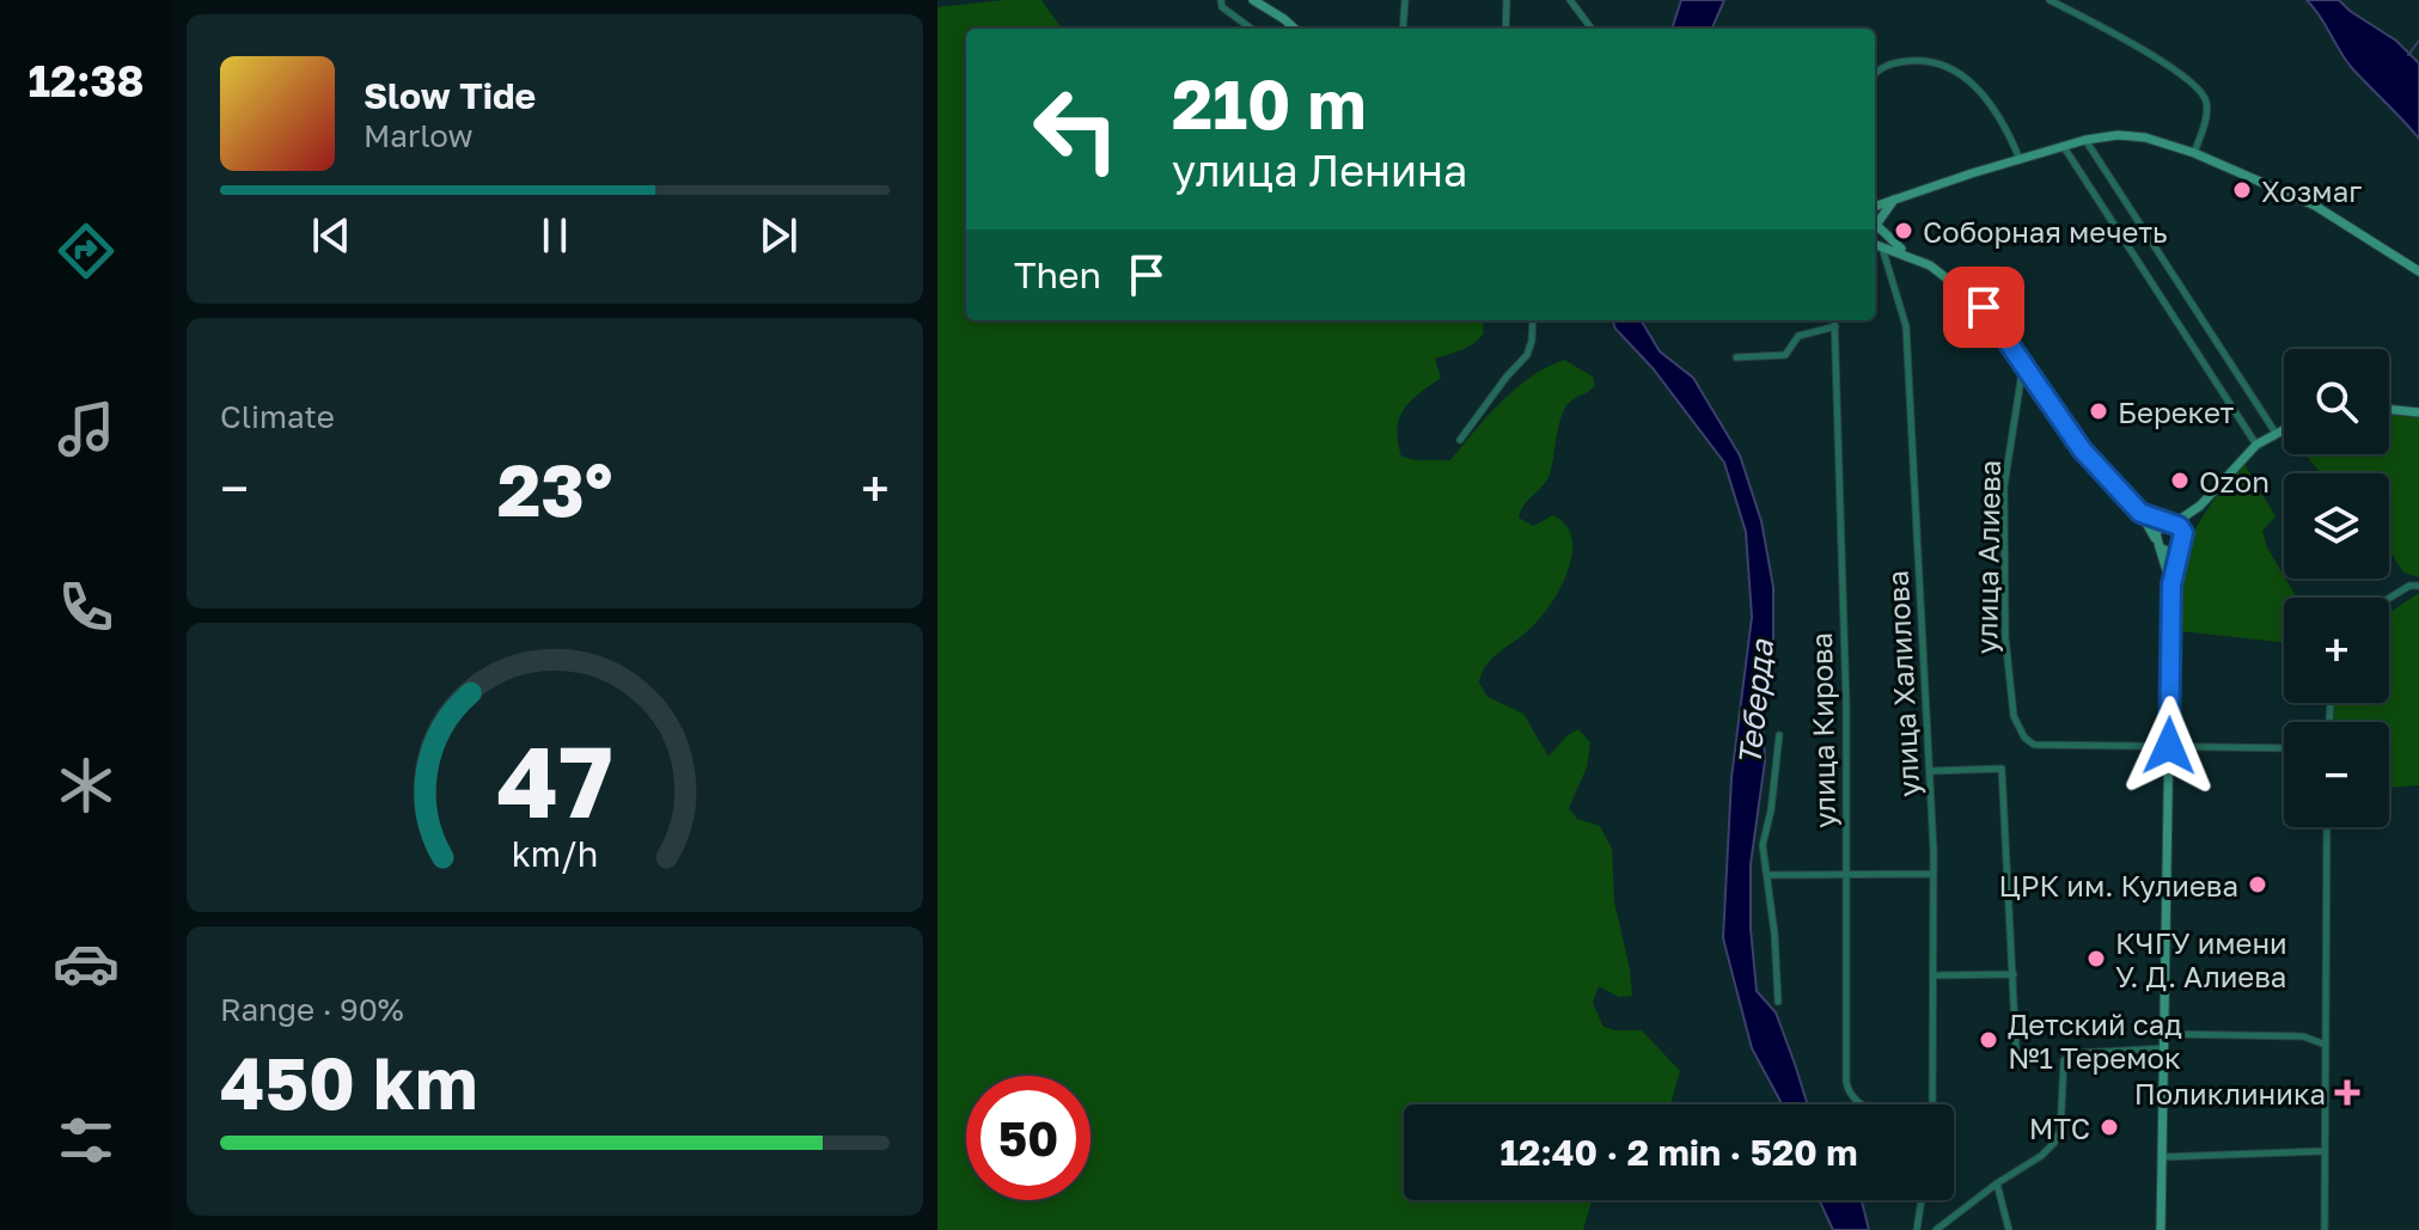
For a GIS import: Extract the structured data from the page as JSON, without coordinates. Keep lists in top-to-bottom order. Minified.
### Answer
{"streets":{"street":["улица Алиева","улица Халилова","улица Кирова"]},"water":["Теберда"],"places":{"other":["Хозмаг","Соборная мечеть","Берекет","Ozon","ЦРК им. Кулиева","КЧГУ имени У. Д. Алиева","Детский сад №1 Теремок","МТС"],"health":["Поликлиника"]},"page":{"tabs":"12:38","turn":["210 m","улица Ленина"],"song":["Slow Tide","Marlow"],"then":"Then","tile":["Climate",["Range · 90%","450 km"]],"map_buttons":["+","−"],"heat":["−","23°","+"],"limit":"50","trip":"12:40 · 2 min · 520 m","gauge":["47","km/h"]}}
